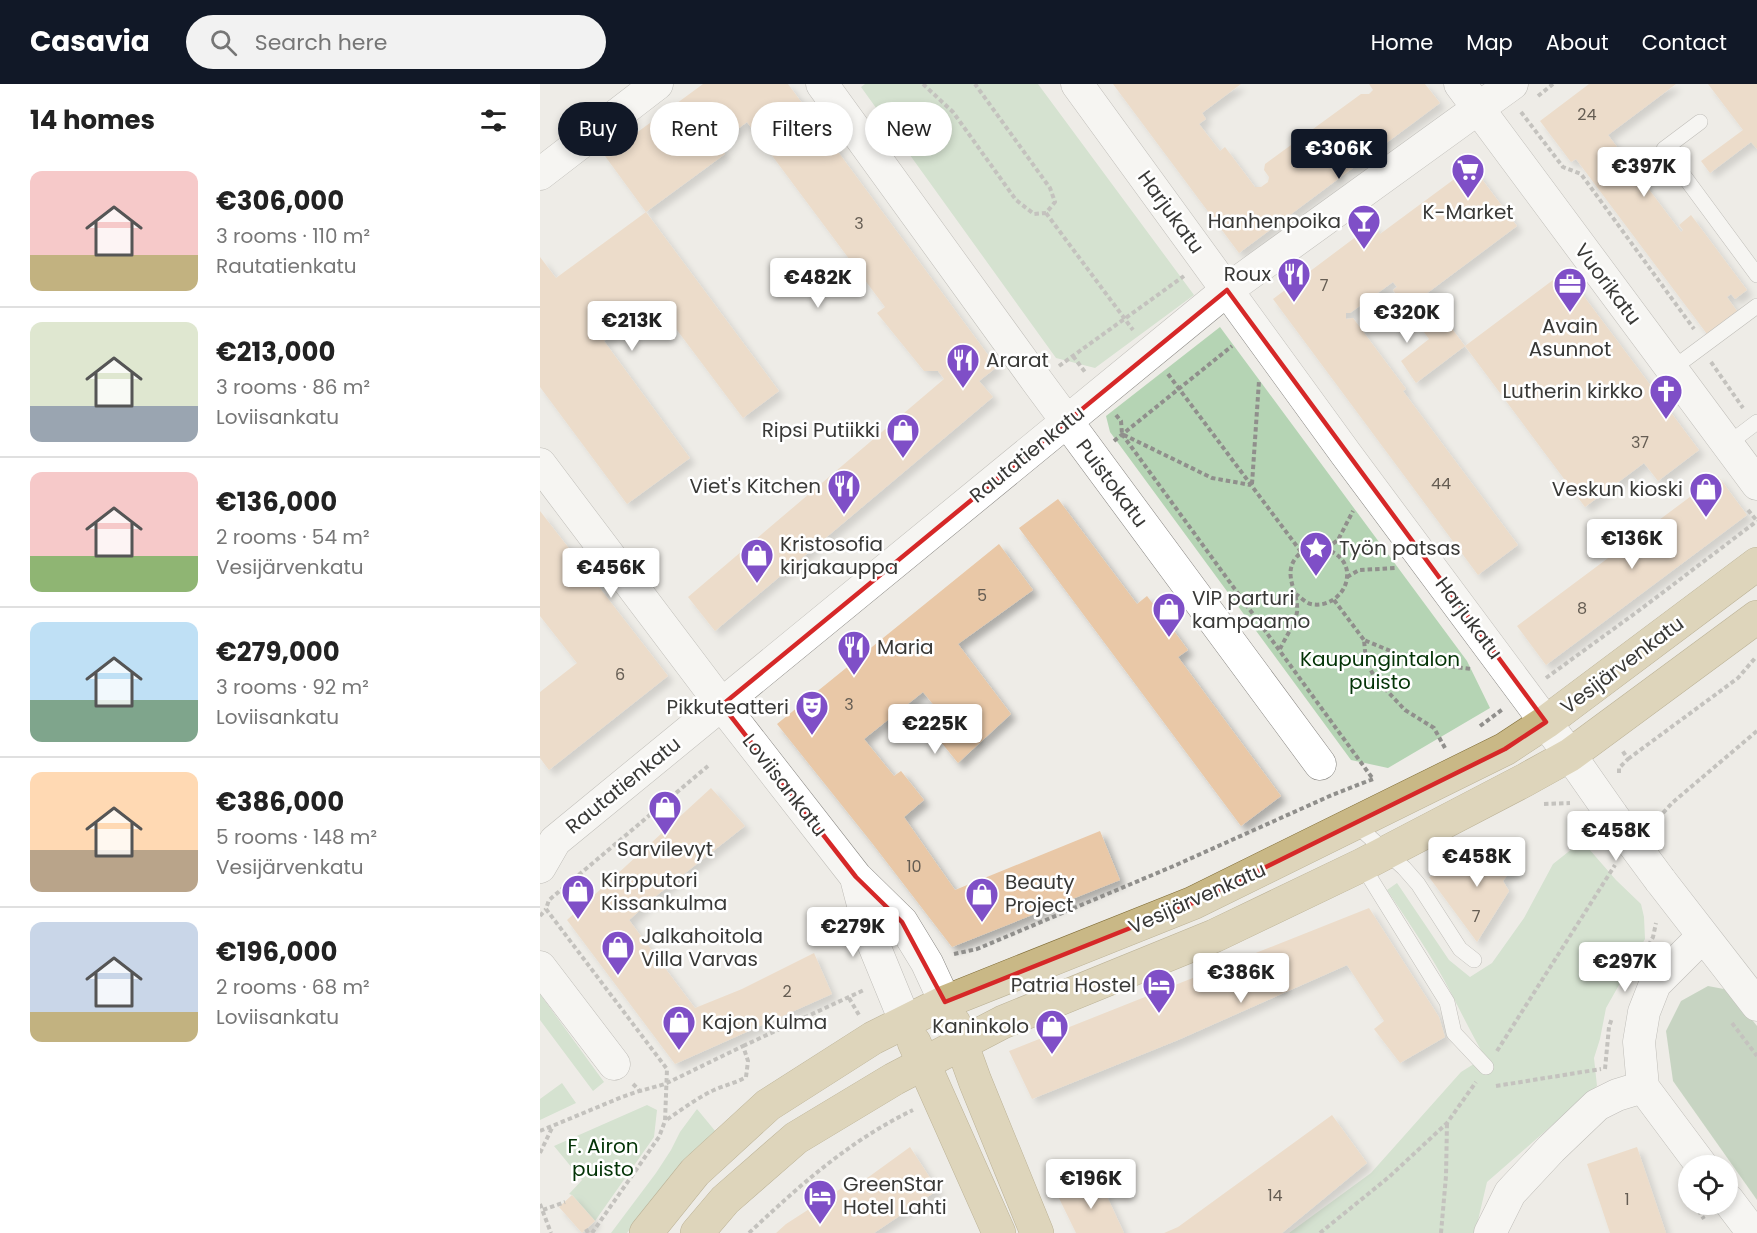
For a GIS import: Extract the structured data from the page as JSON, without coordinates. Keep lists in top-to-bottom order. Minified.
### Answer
{"streets":{"main road":["Vesijärvenkatu","Loviisankatu"],"street":["Harjukatu","Vuorikatu","Rautatienkatu","Puistokatu"]},"crossings":[["Harjukatu","Rautatienkatu"],["Harjukatu","Vesijärvenkatu"],["Vuorikatu","Rautatienkatu"],["Rautatienkatu","Puistokatu"],["Rautatienkatu","Loviisankatu"],["Vesijärvenkatu","Loviisankatu"]],"parks":["Kaupungintalon puisto","F. Airon puisto"],"places":{"supermarket":["K-Market"],"bar":["Hanhenpoika"],"restaurant":["Roux","Ararat","Viet's Kitchen","Maria"],"office":["Avain Asunnot"],"church":["Lutherin kirkko"],"shop":["Ripsi Putiikki","Veskun kioski","Kristosofia kirjakauppa","VIP parturi kampaamo","Sarvilevyt","Kirpputori Kissankulma","Beauty Project","Jalkahoitola Villa Varvas","Kajon Kulma","Kaninkolo"],"place":["Työn patsas"],"theatre":["Pikkuteatteri"],"hotel":["Patria Hostel","GreenStar Hotel Lahti"]},"house_numbers":["24","3","7","37","44","5","8","6","3","10","7","2","14","1"],"page":{"header":"Casavia","search":"Search here","nav":["Home","Map","About","Contact"],"heading":"14 homes","chip":["Buy","Rent","Filters","New"],"price":["€306K","€397K","€482K","€320K","€213K","€136K","€456K","€225K","€458K","€458K","€279K","€297K","€386K","€196K"],"list":[{"name":"€306,000","note":"3 rooms · 110 m² · Rautatienkatu"},{"name":"€213,000","note":"3 rooms · 86 m² · Loviisankatu"},{"name":"€136,000","note":"2 rooms · 54 m² · Vesijärvenkatu"},{"name":"€279,000","note":"3 rooms · 92 m² · Loviisankatu"},{"name":"€386,000","note":"5 rooms · 148 m² · Vesijärvenkatu"},{"name":"€196,000","note":"2 rooms · 68 m² · Loviisankatu"}]}}
